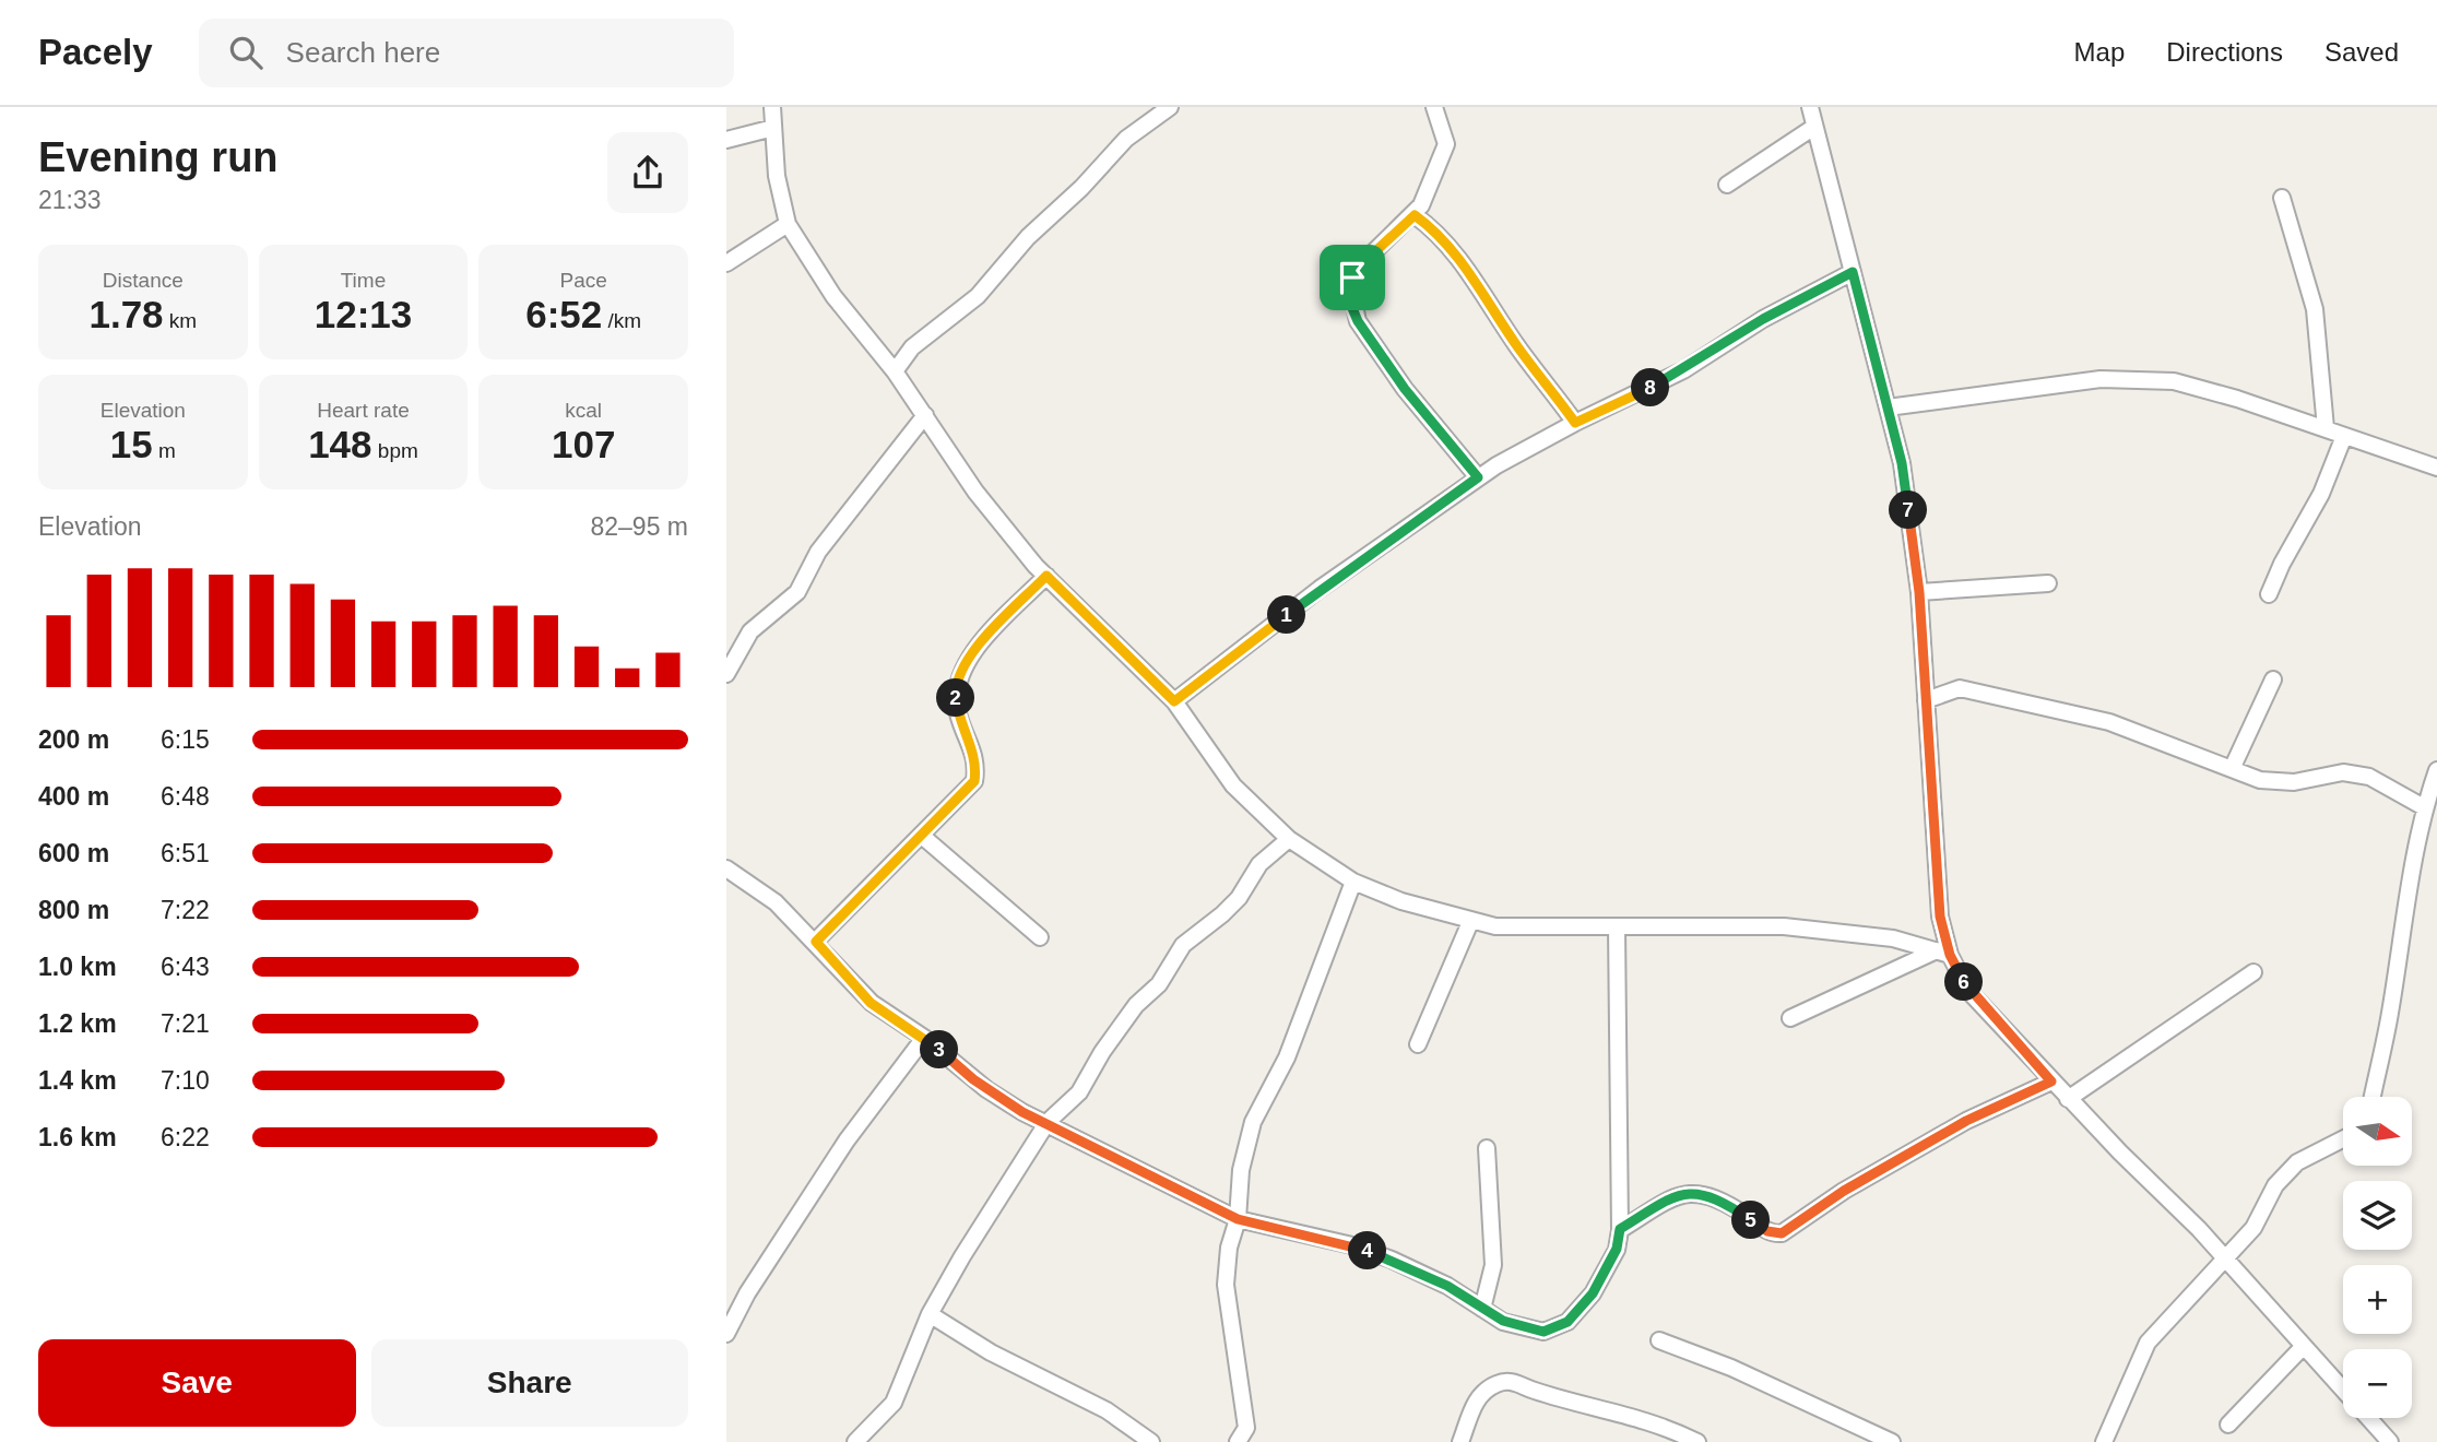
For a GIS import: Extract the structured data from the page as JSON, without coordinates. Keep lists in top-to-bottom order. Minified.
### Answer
{"north":"right","page":{"header":"Pacely","search":"Search here","nav":["Map","Directions","Saved"],"heading":["Evening run","21:33"],"stats":[["Distance","1.78 km"],["Time","12:13"],["Pace","6:52 /km"],["Elevation","15 m"],["Heart rate","148 bpm"],["kcal","107"]],"pins":["8","7","1","2","6","3","5","4"],"chart":["Elevation","82–95 m"],"list":[{"name":"200 m","note":"6:15"},{"name":"400 m","note":"6:48"},{"name":"600 m","note":"6:51"},{"name":"800 m","note":"7:22"},{"name":"1.0 km","note":"6:43"},{"name":"1.2 km","note":"7:21"},{"name":"1.4 km","note":"7:10"},{"name":"1.6 km","note":"6:22"}],"map_buttons":["+","−"],"buttons":["Save","Share"]}}
